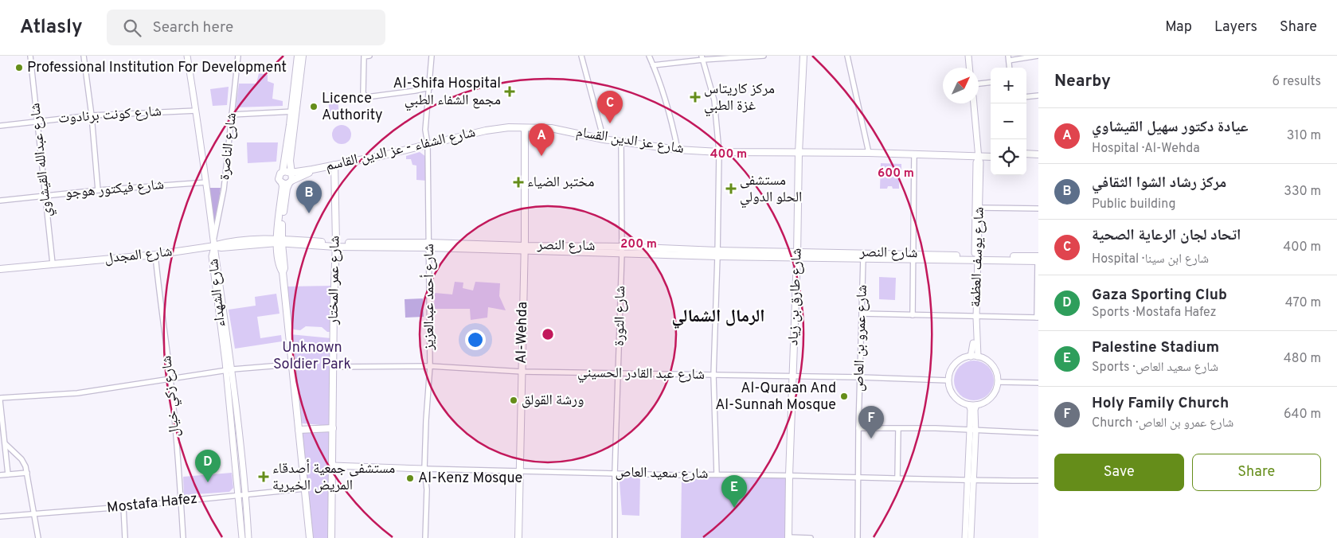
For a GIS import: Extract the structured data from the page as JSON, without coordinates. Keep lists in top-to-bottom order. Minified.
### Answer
{"streets":{"main road":["شارع عز الدين القسام","شارع الشفاء - عز الدين القاسم","شارع النصر","شارع المجدل","شارع عمر المختار","شارع طارق بن زياد","Al-Wehda"],"street":["شارع كونت برنادوت","شارع الناصرة","شارع عبدالله القيشاوي","شارع فيكتور هوجو","شارع يوسف العظمة","شارع الشهداء","شارع أحمد عبدالعزيز","شارع الثورة","شارع عمرو بن العاص","شارع عبد القادر الحسيني","شارع زكي خيال","شارع سعيد العاص","Mostafa Hafez"]},"crossings":[["شارع كونت برنادوت","شارع عبدالله القيشاوي"],["شارع عز الدين القسام","شارع الشفاء - عز الدين القاسم"],["شارع عز الدين القسام","شارع يوسف العظمة"],["شارع عز الدين القسام","شارع طارق بن زياد"],["شارع عز الدين القسام","شارع الثورة"],["شارع عز الدين القسام","Al-Wehda"],["شارع الناصرة","شارع الشهداء"],["شارع الشفاء - عز الدين القاسم","شارع عمر المختار"],["شارع الشفاء - عز الدين القاسم","شارع أحمد عبدالعزيز"],["شارع عبدالله القيشاوي","شارع فيكتور هوجو"],["شارع عبدالله القيشاوي","شارع المجدل"],["شارع النصر","شارع المجدل"],["شارع النصر","شارع يوسف العظمة"],["شارع النصر","شارع عمر المختار"],["شارع النصر","شارع أحمد عبدالعزيز"],["شارع النصر","شارع طارق بن زياد"],["شارع النصر","شارع الثورة"],["شارع النصر","Al-Wehda"],["شارع النصر","شارع عمرو بن العاص"],["شارع المجدل","شارع الشهداء"],["شارع المجدل","شارع زكي خيال"],["شارع يوسف العظمة","شارع عبد القادر الحسيني"],["شارع عمر المختار","شارع عبد القادر الحسيني"],["شارع عمر المختار","شارع سعيد العاص"],["شارع الشهداء","Mostafa Hafez"],["شارع أحمد عبدالعزيز","شارع عبد القادر الحسيني"],["شارع أحمد عبدالعزيز","شارع سعيد العاص"],["شارع طارق بن زياد","شارع عبد القادر الحسيني"],["شارع طارق بن زياد","شارع سعيد العاص"],["شارع الثورة","شارع عبد القادر الحسيني"],["شارع الثورة","شارع سعيد العاص"],["Al-Wehda","شارع عبد القادر الحسيني"],["Al-Wehda","شارع سعيد العاص"],["شارع عمرو بن العاص","شارع عبد القادر الحسيني"],["شارع عمرو بن العاص","شارع سعيد العاص"],["شارع زكي خيال","Mostafa Hafez"]],"districts":["الرمال الشمالي"],"parks":["Unknown Soldier Park"],"places":{"other":["Professional Institution For Development","Licence Authority","Al-Quraan And Al-Sunnah Mosque","ورشة القولق","Al-Kenz Mosque"],"health":["Al-Shifa Hospital مجمع الشفاء الطبي","مركز كاريتاس غزة الطبي","مختبر الضياء","مستشفى الحلو الدولي","مستشفى جمعية أصدقاء المريض الخيرية"]},"north":"top right","page":{"header":"Atlasly","search":"Search here","nav":["Map","Layers","Share"],"heading":["Nearby","6 results"],"map_buttons":["+","−"],"pins":["C","A","B","F","D","E"],"list":[{"mark":"A","name":"عيادة دكتور سهيل القيشاوي","note":"Hospital · Al-Wehda","value":"310 m"},{"mark":"B","name":"مركز رشاد الشوا الثقافي","note":"Public building","value":"330 m"},{"mark":"C","name":"اتحاد لجان الرعاية الصحية","note":"Hospital · شارع ابن سينا","value":"400 m"},{"mark":"D","name":"Gaza Sporting Club","note":"Sports · Mostafa Hafez","value":"470 m"},{"mark":"E","name":"Palestine Stadium","note":"Sports · شارع سعيد العاص","value":"480 m"},{"mark":"F","name":"Holy Family Church","note":"Church · شارع عمرو بن العاص","value":"640 m"}],"buttons":["Save","Share"]},"rings":["400 m","600 m","200 m"]}
